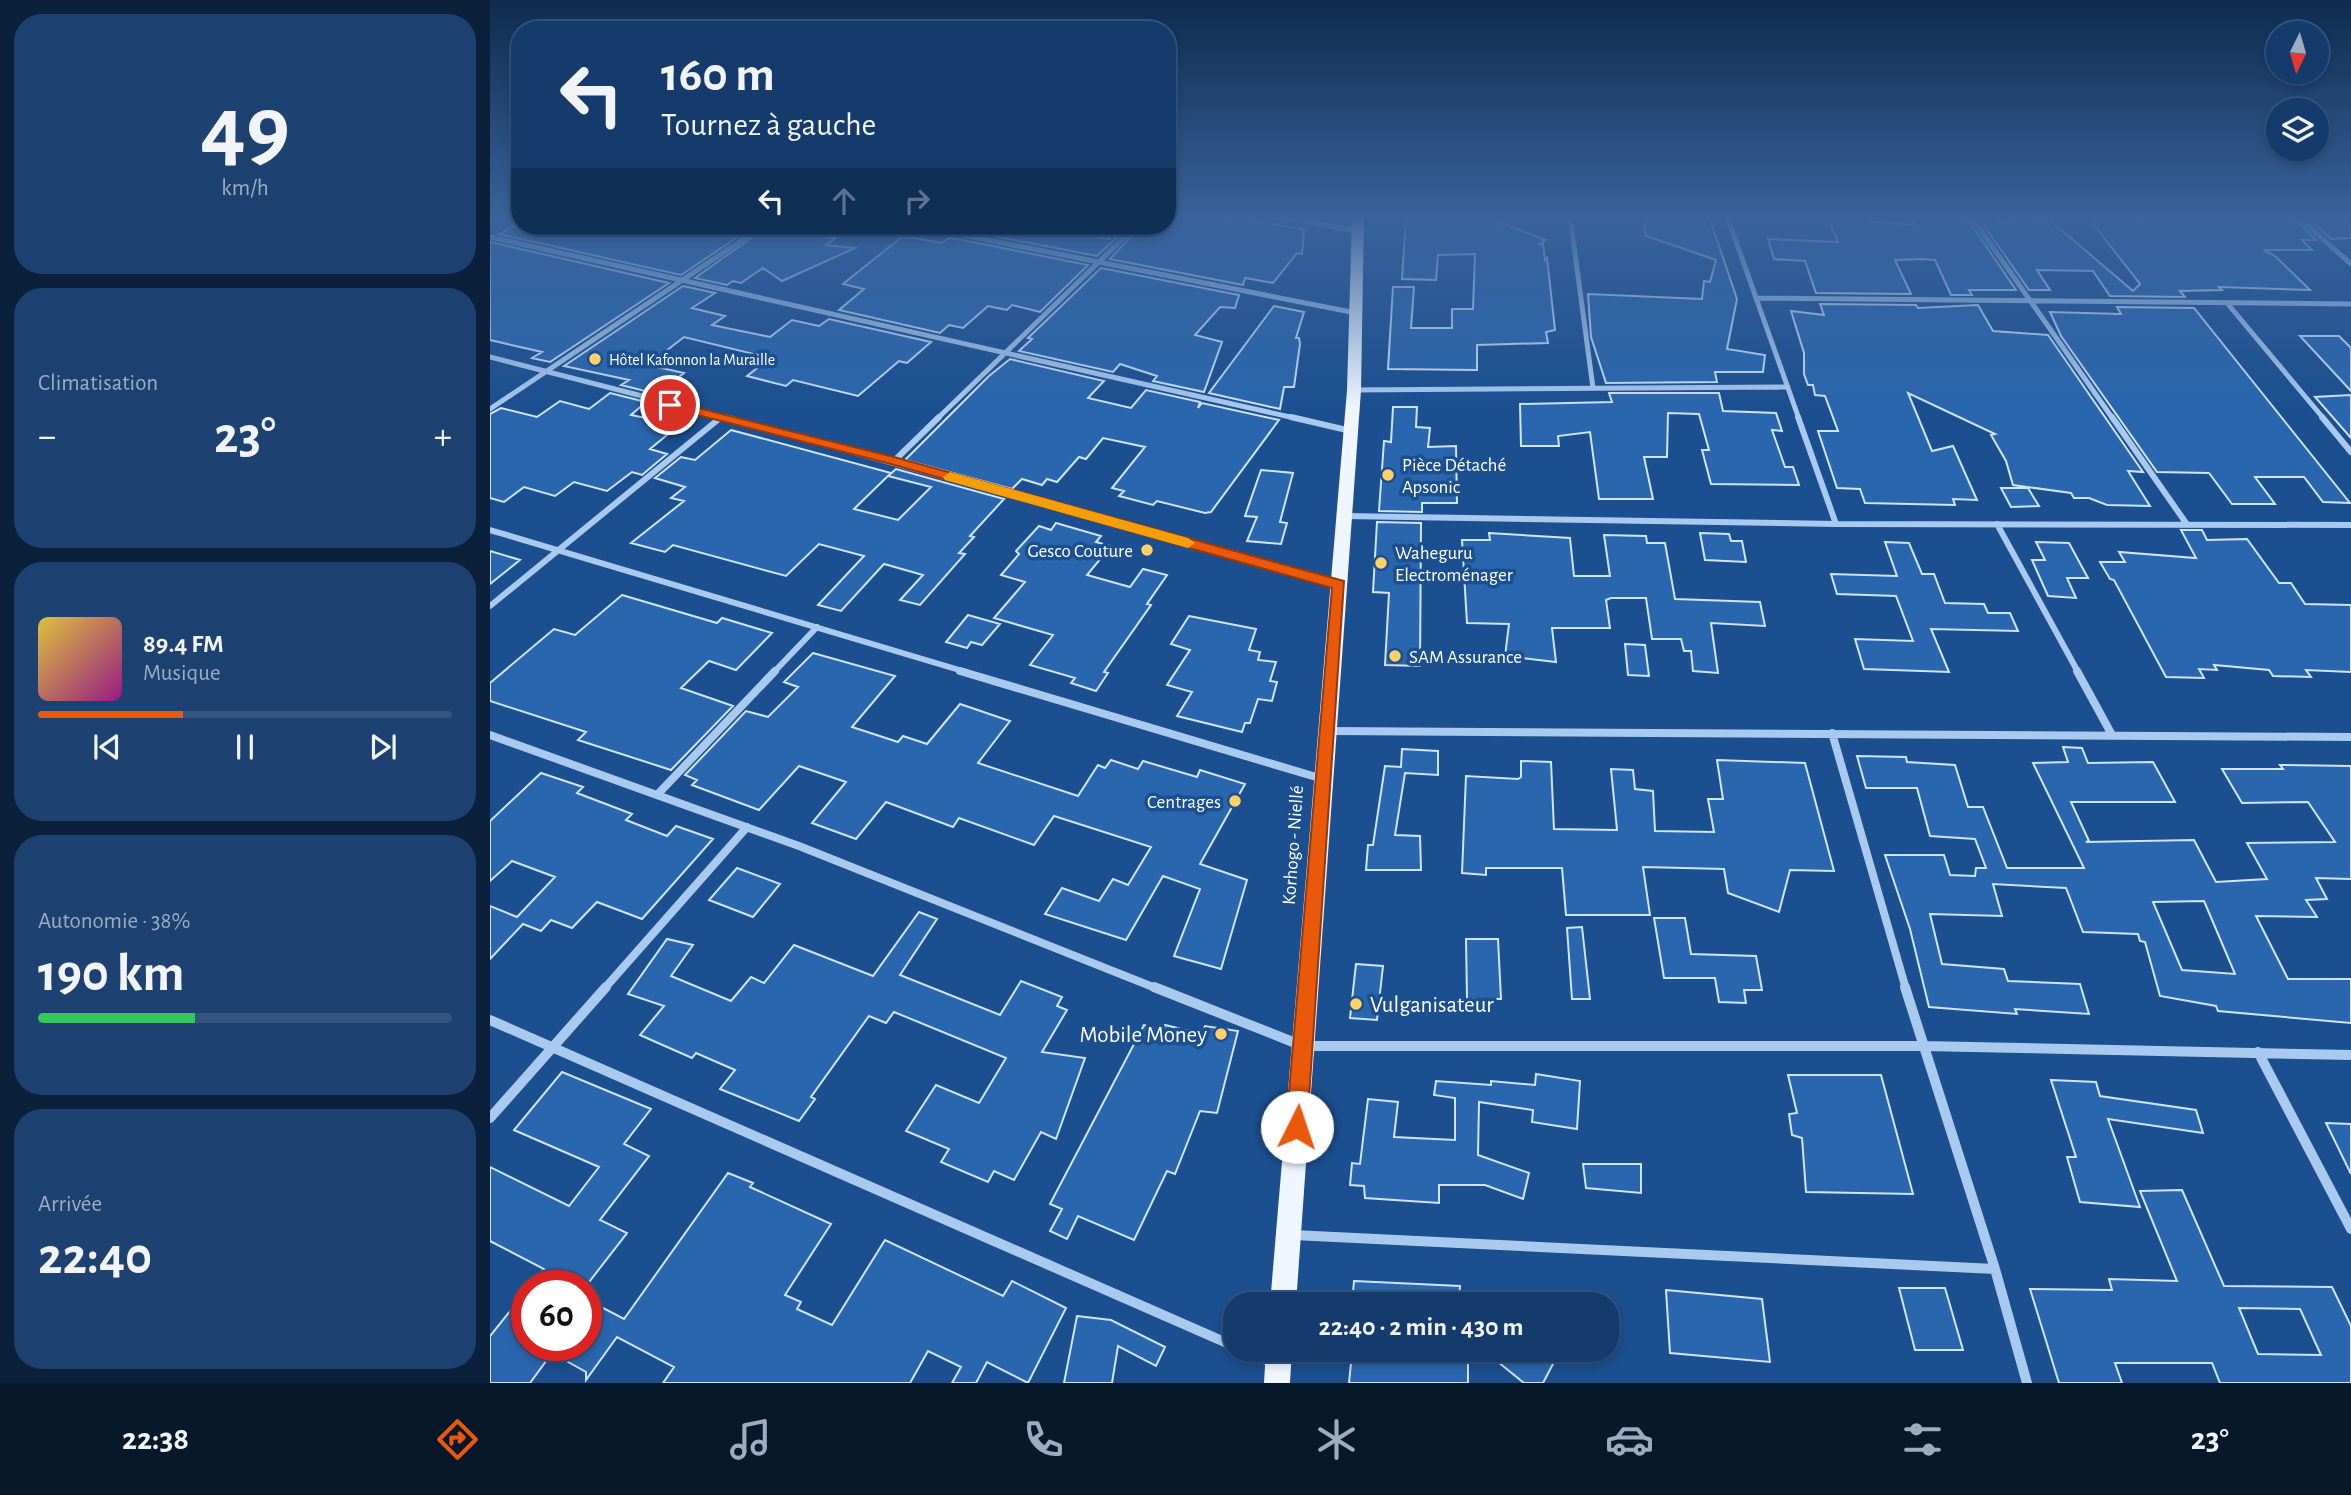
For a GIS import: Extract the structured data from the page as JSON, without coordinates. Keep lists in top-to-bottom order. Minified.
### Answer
{"streets":{"main road":["Korhogo - Niellé"]},"places":["Hôtel Kafonnon la Muraille","Pièce Détaché Apsonic","Gesco Couture","Waheguru Electroménager","SAM Assurance","Centrages","Vulganisateur","Mobile Money"],"north":"bottom","page":{"tile":[["49","km/h"],"Climatisation",["Autonomie · 38%","190 km"],["Arrivée","22:40"]],"turn":["160 m","Tournez à gauche"],"heat":["−","23°","+"],"song":["89.4 FM","Musique"],"limit":"60","trip":"22:40 · 2 min · 430 m","tabs":["22:38","23°"]}}
